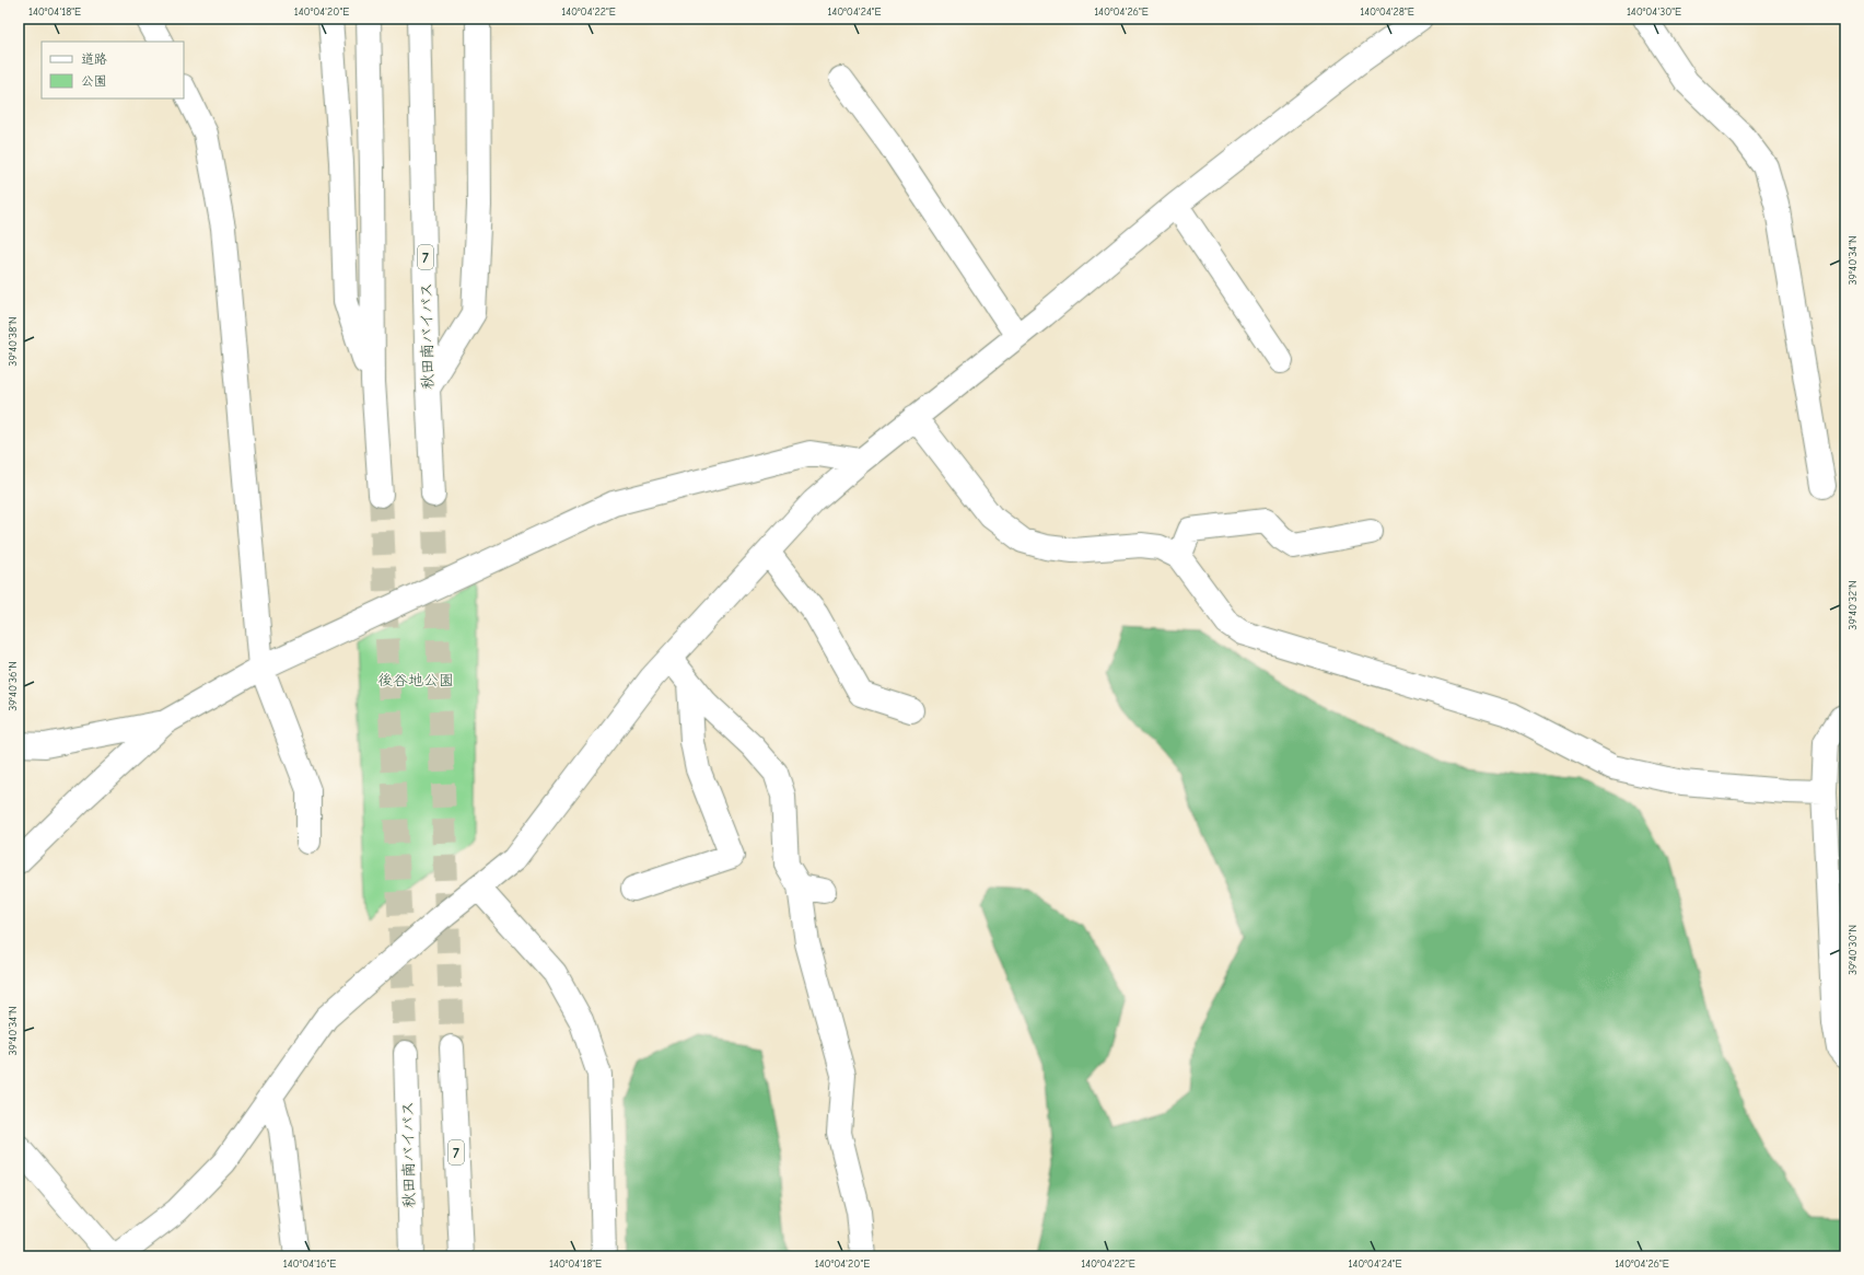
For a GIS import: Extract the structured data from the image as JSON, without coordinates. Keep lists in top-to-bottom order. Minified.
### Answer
{"streets":{"main road":["7","秋田南バイパス"]},"parks":["後谷地公園"],"legend":["道路","公園"],"coordinates":["140°04'18\"E","140°04'20\"E","140°04'22\"E","140°04'24\"E","140°04'26\"E","140°04'28\"E","140°04'30\"E","39°40'34\"N","39°40'38\"N","39°40'32\"N","39°40'36\"N","39°40'30\"N","140°04'16\"E"]}
